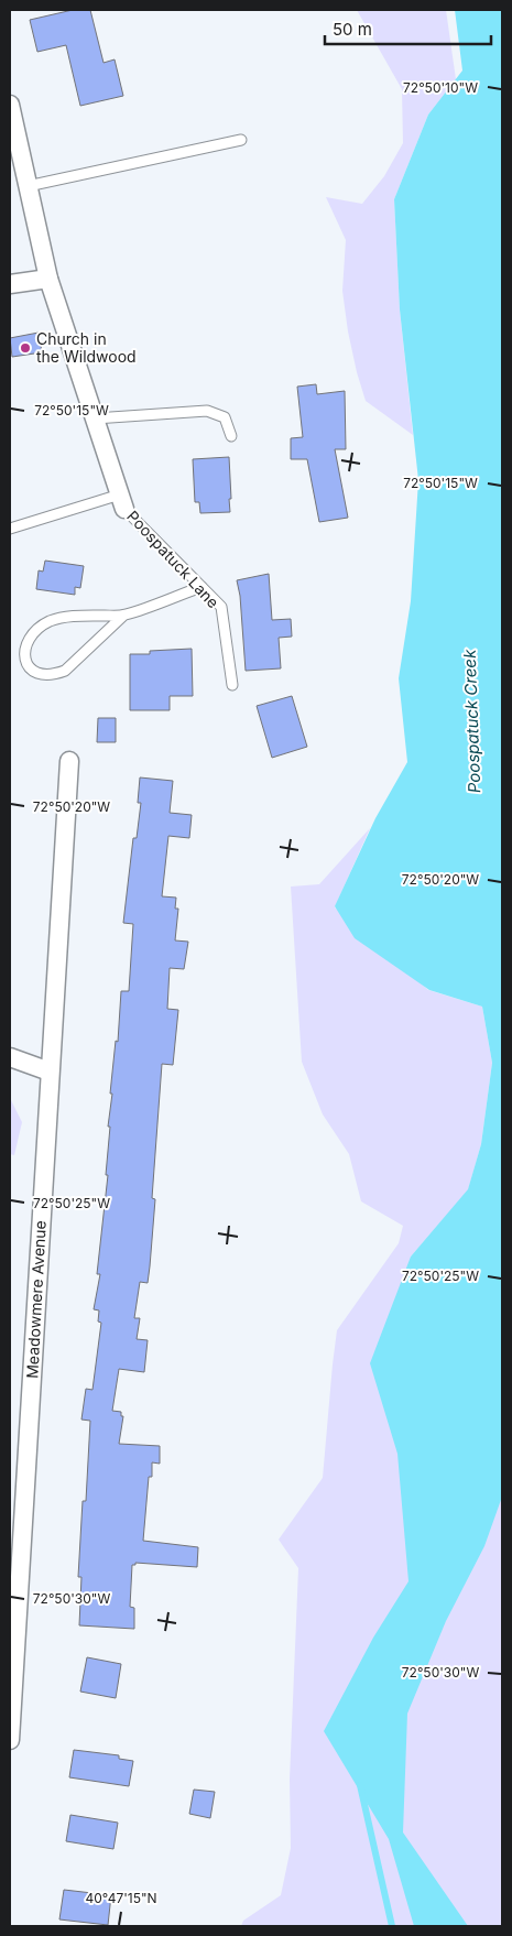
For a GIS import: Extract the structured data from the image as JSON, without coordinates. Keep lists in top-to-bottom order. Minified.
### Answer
{"streets":{"street":["Poospatuck Lane","Meadowmere Avenue"]},"water":["Poospatuck Creek"],"places":["Church in the Wildwood"],"scale_bar":"50 m","coordinates":["72°50'10\"W","72°50'15\"W","72°50'20\"W","72°50'25\"W","72°50'30\"W","40°47'15\"N"]}
